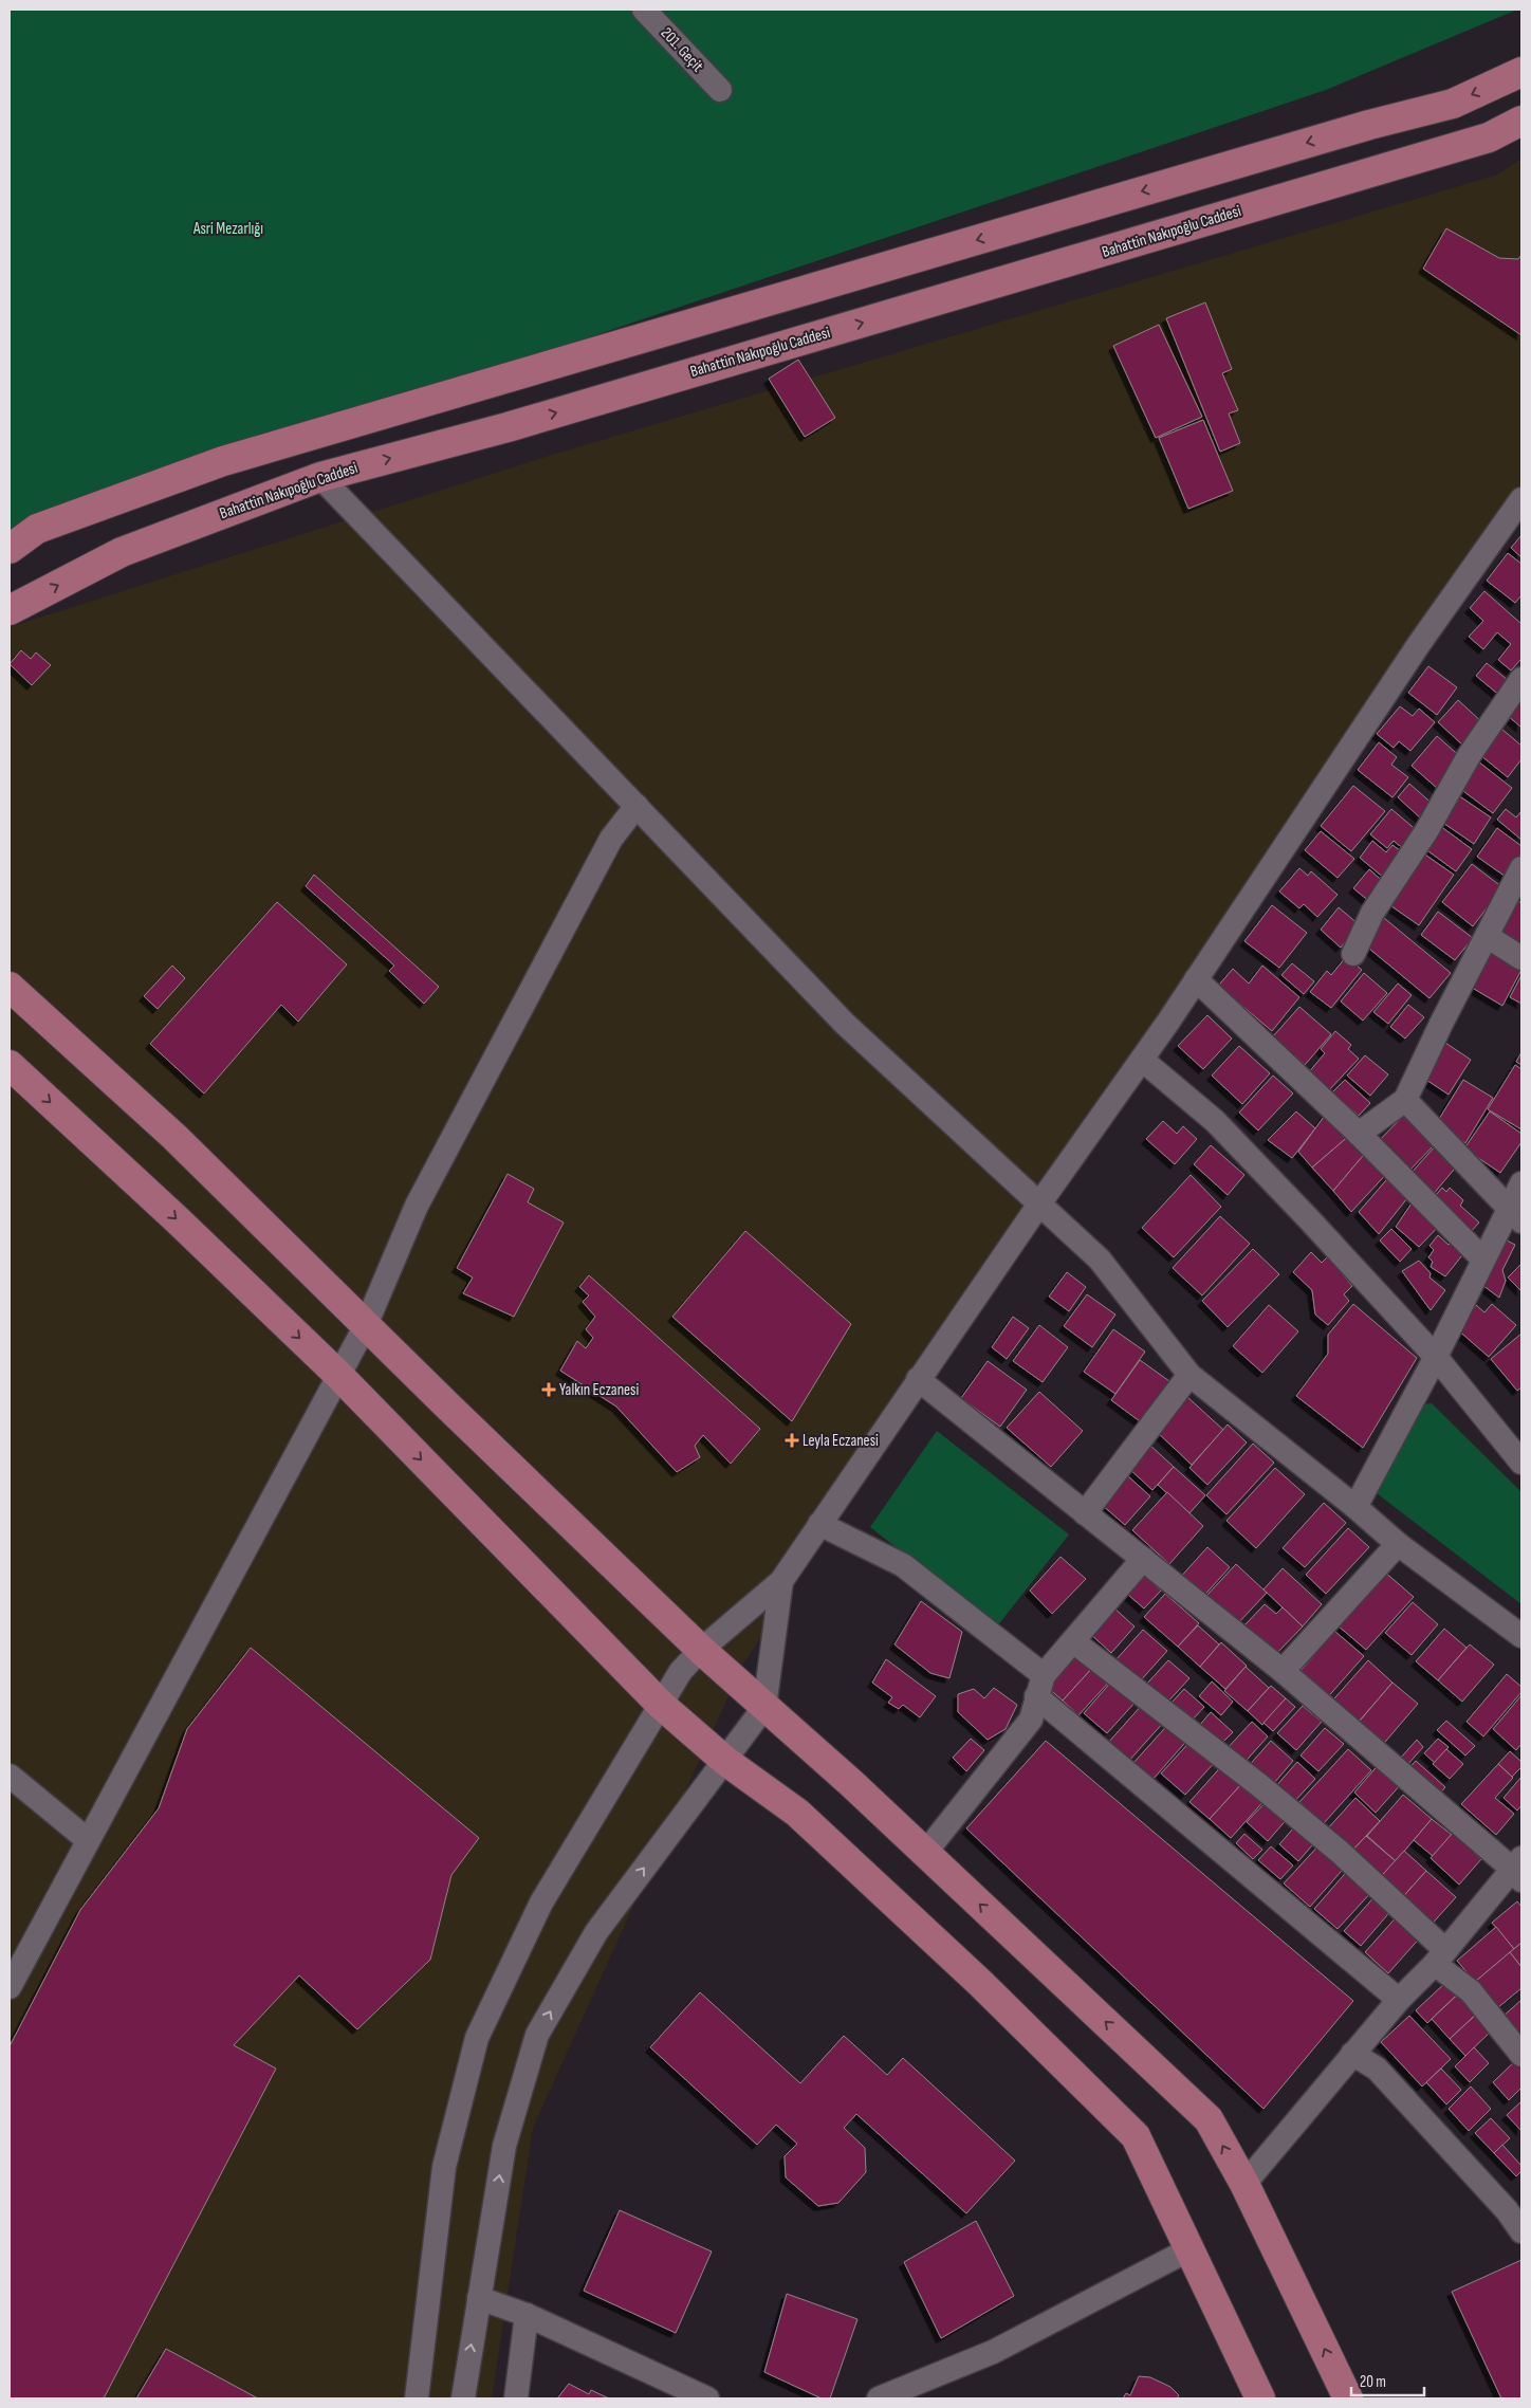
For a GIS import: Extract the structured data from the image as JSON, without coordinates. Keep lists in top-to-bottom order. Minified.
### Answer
{"streets":{"main road":["Bahattin Nakıpoğlu Caddesi"],"street":["201. Geçit"]},"parks":["Asri Mezarlığı"],"places":{"health":["Yalkın Eczanesi","Leyla Eczanesi"]},"scale_bar":"20 m"}
